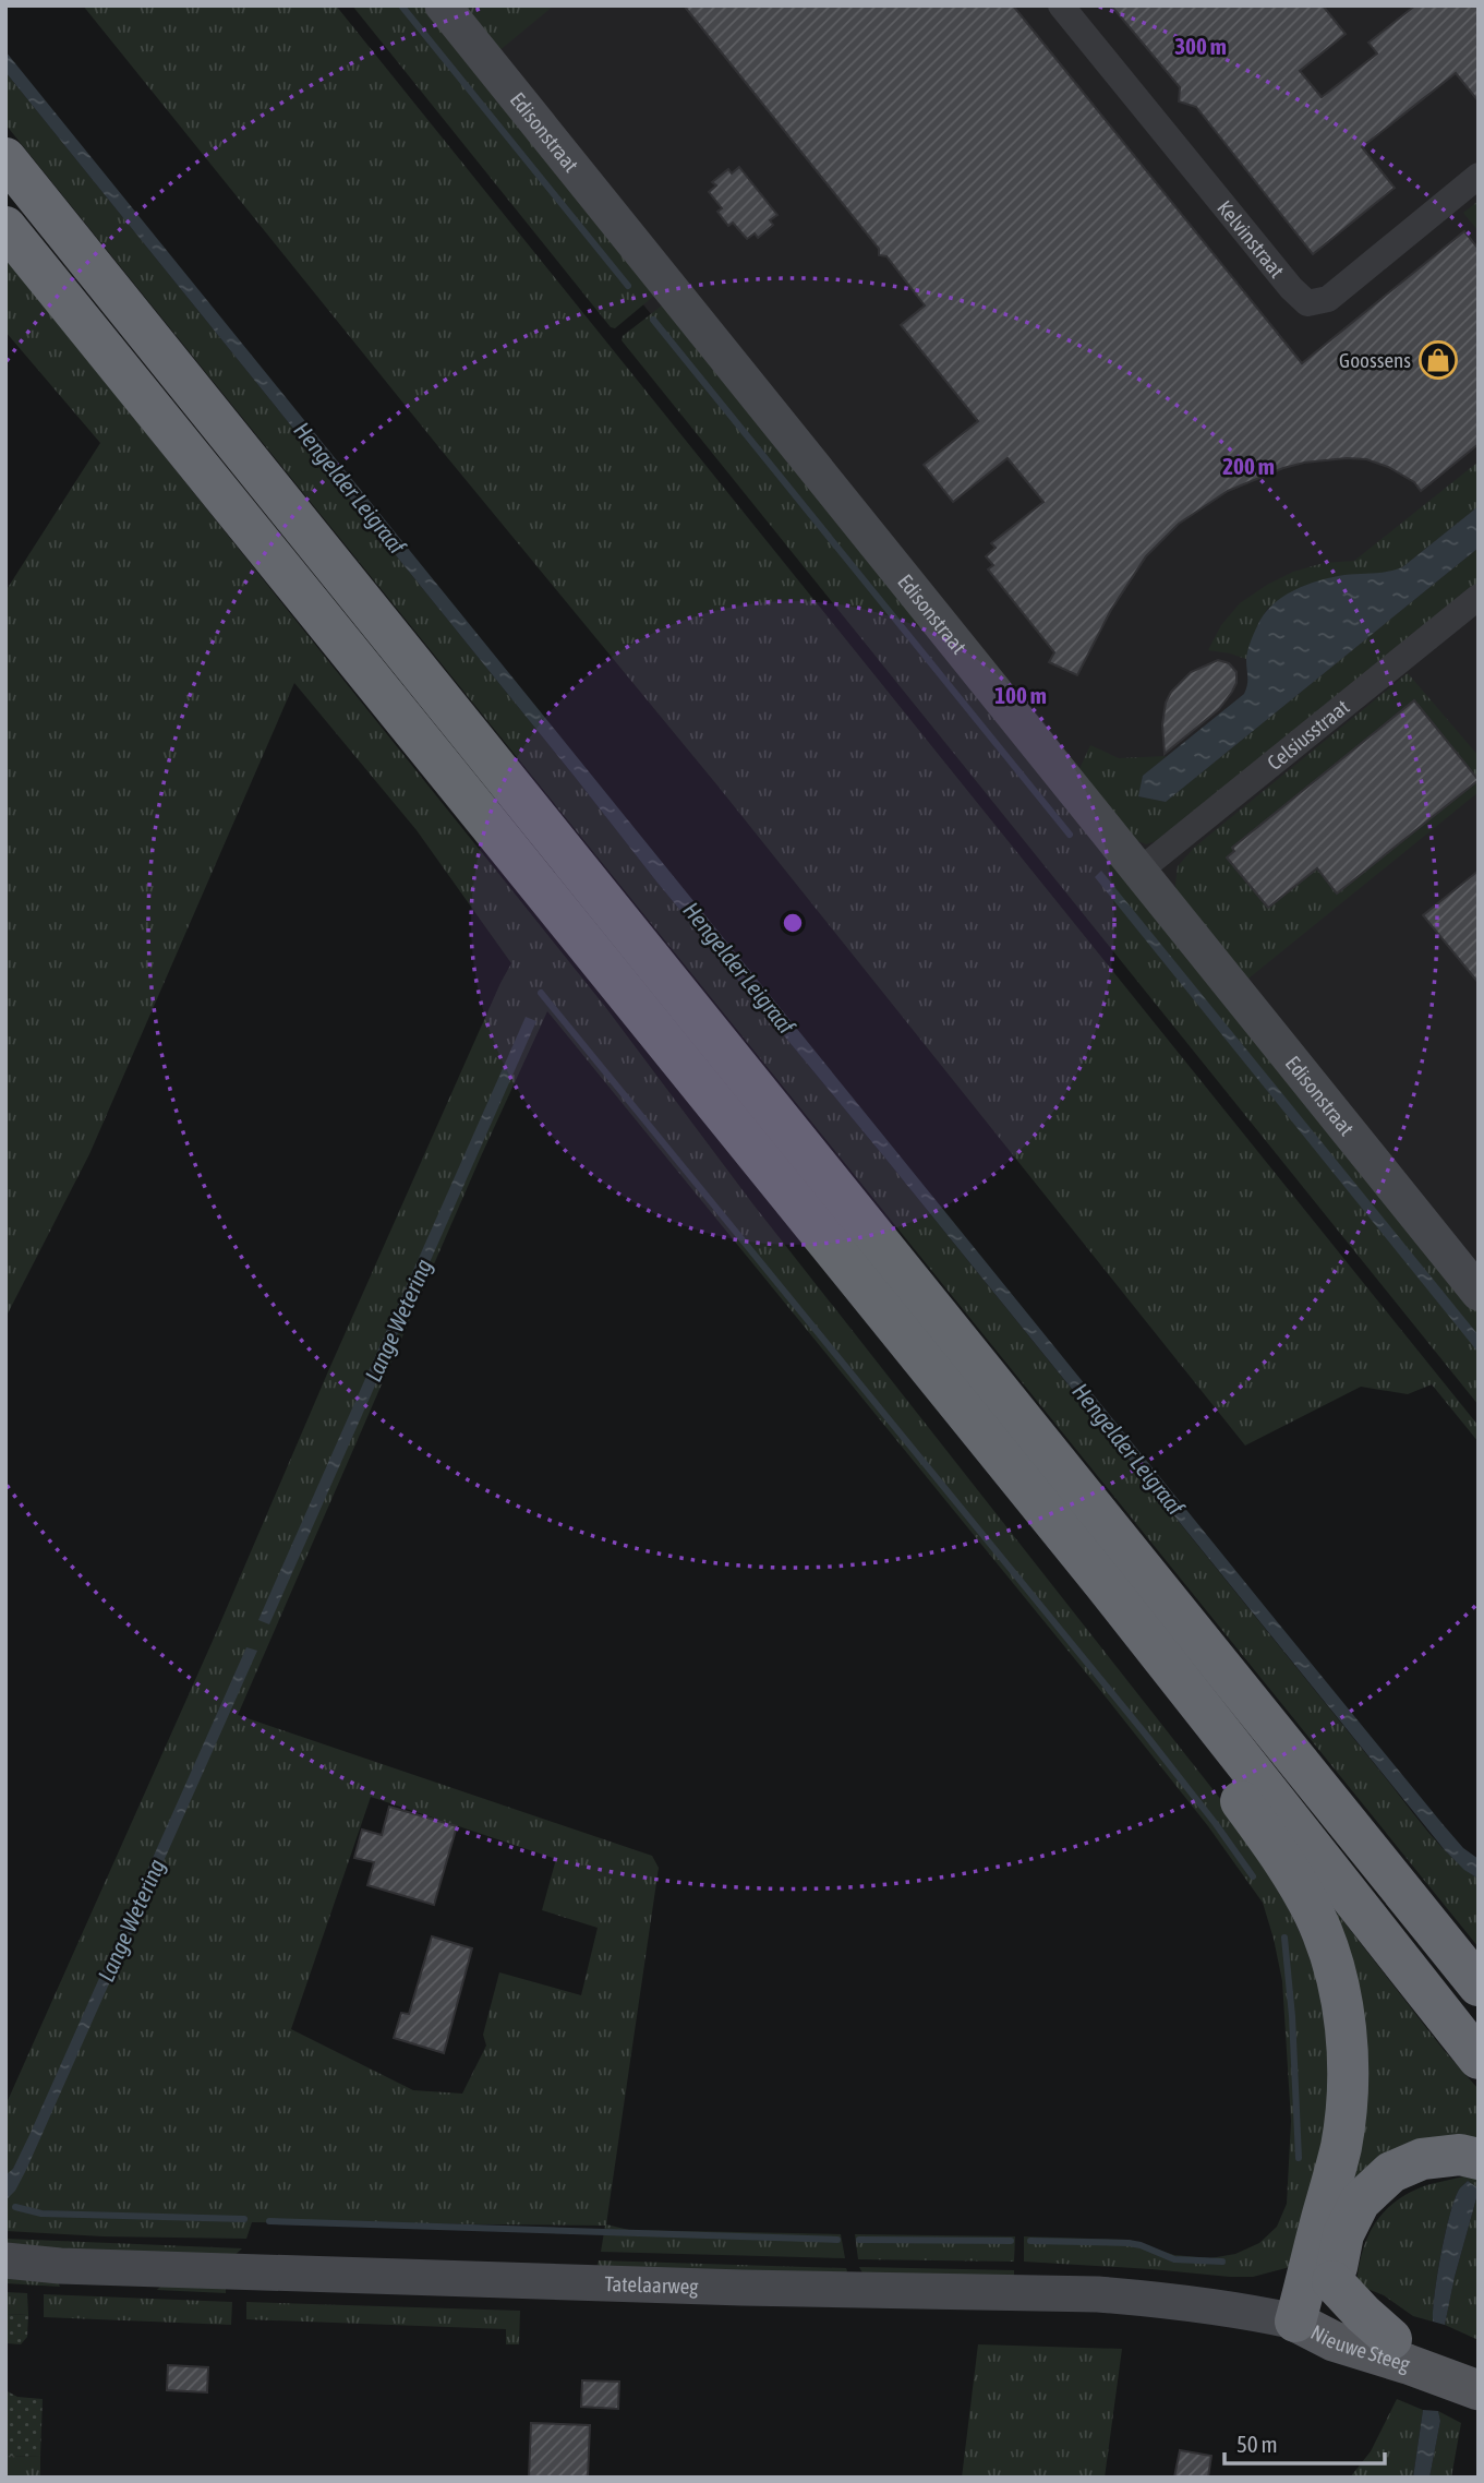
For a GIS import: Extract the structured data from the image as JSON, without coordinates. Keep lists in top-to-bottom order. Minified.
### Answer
{"streets":{"main road":["Nieuwe Steeg"],"street":["Edisonstraat","Kelvinstraat","Celsiusstraat","Tatelaarweg"]},"crossings":[["Edisonstraat","Celsiusstraat"],["Tatelaarweg","Nieuwe Steeg"]],"water":["Hengelder Leigraaf","Lange Wetering"],"places":{"shop":["Goossens"]},"scale_bar":"50 m","rings":["300 m","200 m","100 m"]}
